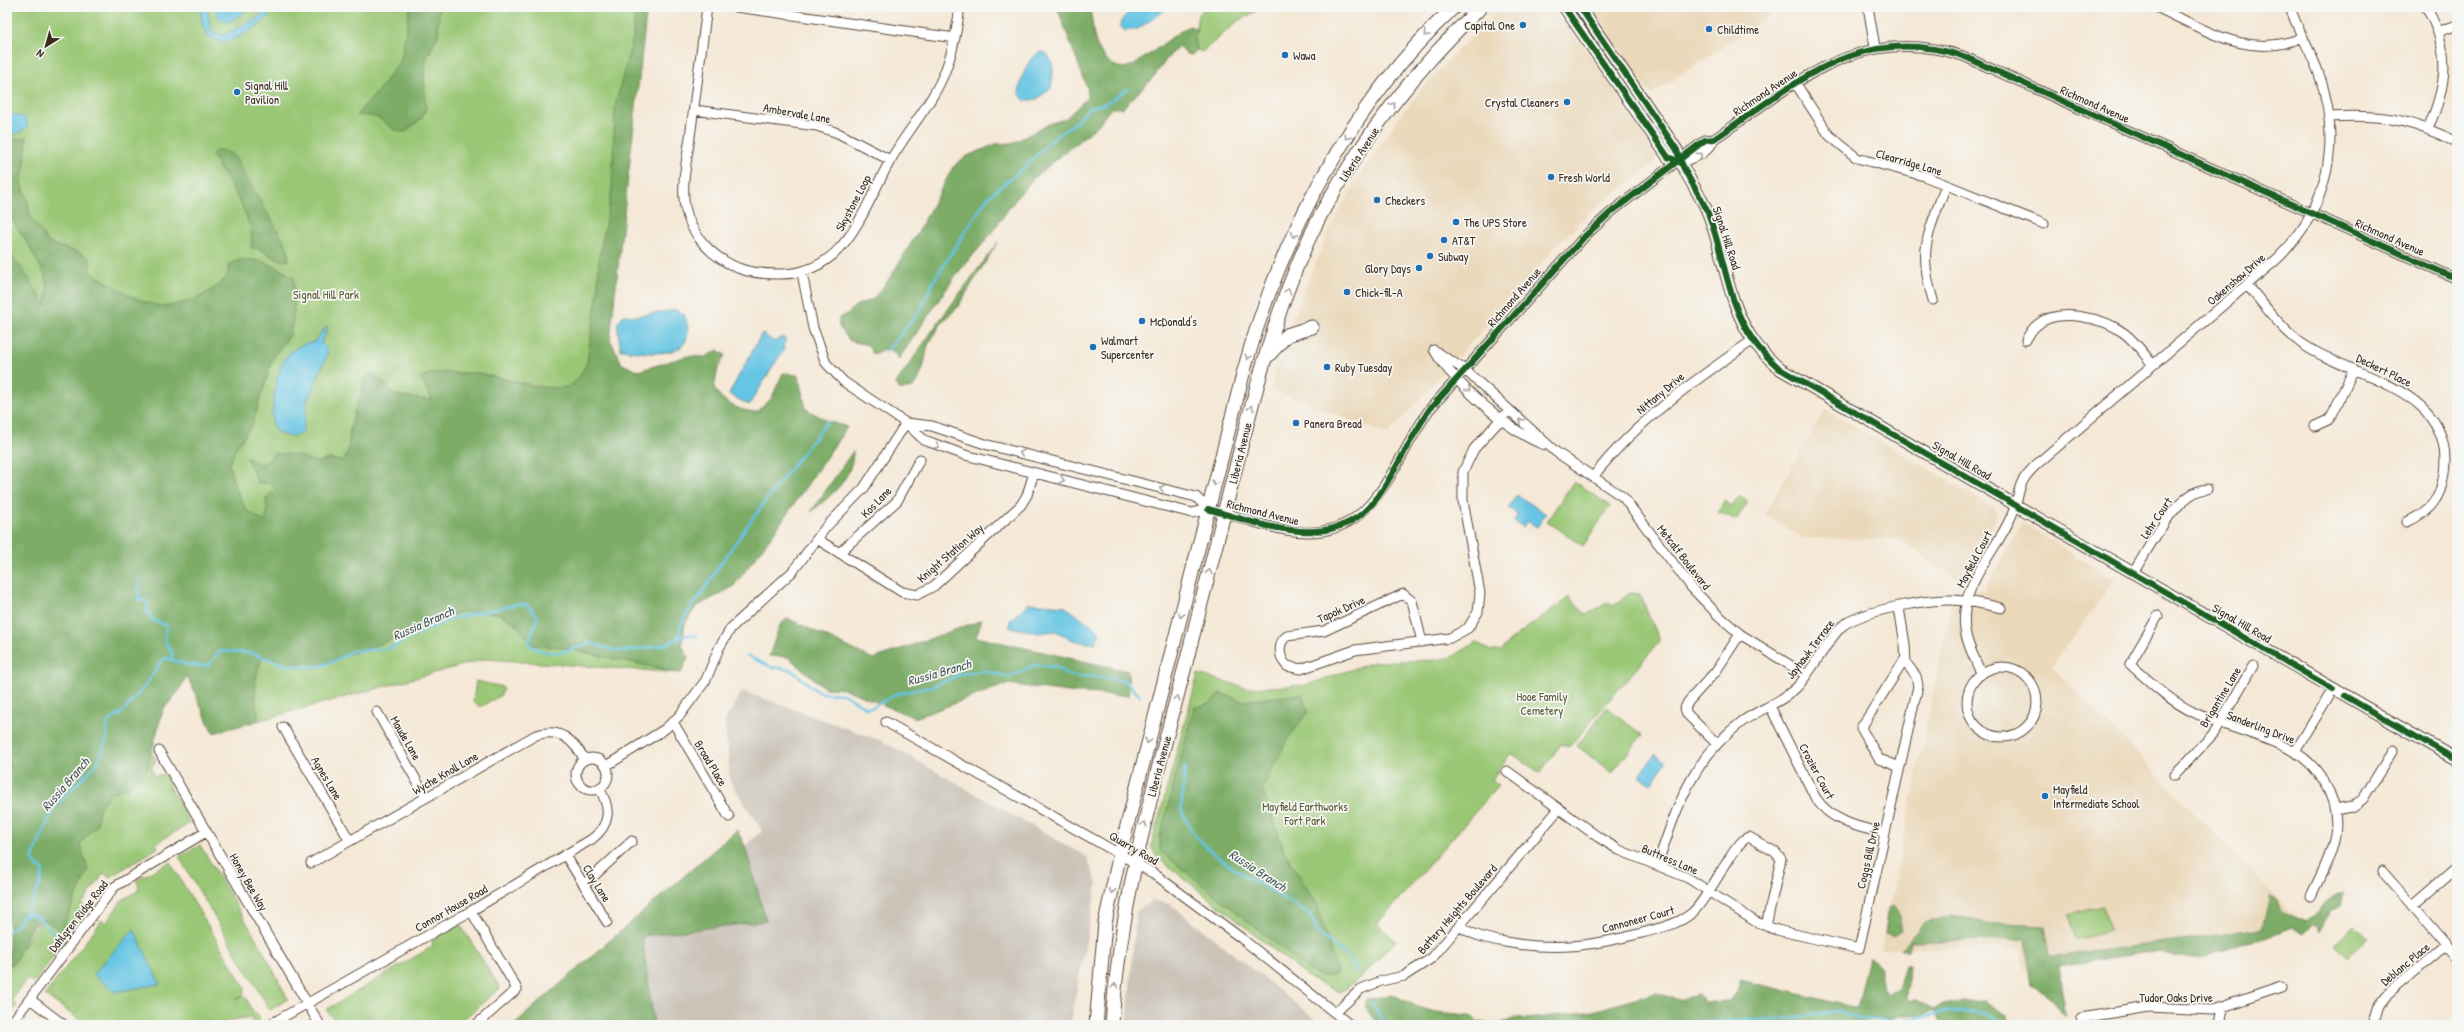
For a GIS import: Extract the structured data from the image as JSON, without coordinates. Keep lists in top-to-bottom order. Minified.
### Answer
{"streets":{"highway":["Liberia Avenue"],"main road":["Signal Hill Road"],"street":["Richmond Avenue","Ambervale Lane","Clearridge Lane","Skystone Loop","Oakenshaw Drive","Deckert Place","Nittany Drive","Kos Lane","Lehr Court","Knight Station Way","Metcalf Boulevard","Mayfield Court","Tapok Drive","Jayhawk Terrace","Brigantine Lane","Sanderling Drive","Maude Lane","Broad Place","Crozier Court","Wyche Knoll Lane","Agnes Lane","Quarry Road","Coggs Bill Drive","Buttress Lane","Honey Bee Way","Clay Lane","Connor House Road","Battery Heights Boulevard","Dahlgren Ridge Road","Cannoneer Court","Deblanc Place","Tudor Oaks Drive"]},"crossings":[["Richmond Avenue","Liberia Avenue"],["Richmond Avenue","Clearridge Lane"],["Richmond Avenue","Skystone Loop"],["Richmond Avenue","Signal Hill Road"],["Richmond Avenue","Oakenshaw Drive"],["Richmond Avenue","Knight Station Way"],["Richmond Avenue","Metcalf Boulevard"],["Ambervale Lane","Skystone Loop"],["Liberia Avenue","Quarry Road"],["Signal Hill Road","Oakenshaw Drive"],["Signal Hill Road","Nittany Drive"],["Signal Hill Road","Lehr Court"],["Signal Hill Road","Mayfield Court"],["Oakenshaw Drive","Deckert Place"],["Oakenshaw Drive","Mayfield Court"],["Nittany Drive","Metcalf Boulevard"],["Kos Lane","Knight Station Way"],["Metcalf Boulevard","Tapok Drive"],["Metcalf Boulevard","Jayhawk Terrace"],["Mayfield Court","Jayhawk Terrace"],["Jayhawk Terrace","Crozier Court"],["Jayhawk Terrace","Buttress Lane"],["Brigantine Lane","Sanderling Drive"],["Maude Lane","Wyche Knoll Lane"],["Crozier Court","Coggs Bill Drive"],["Wyche Knoll Lane","Agnes Lane"],["Wyche Knoll Lane","Connor House Road"],["Quarry Road","Battery Heights Boulevard"],["Coggs Bill Drive","Buttress Lane"],["Buttress Lane","Battery Heights Boulevard"],["Buttress Lane","Cannoneer Court"],["Honey Bee Way","Connor House Road"],["Honey Bee Way","Dahlgren Ridge Road"],["Clay Lane","Connor House Road"],["Battery Heights Boulevard","Cannoneer Court"]],"water":["Russia Branch"],"parks":["Signal Hill Park","Hooe Family Cemetery","Mayfield Earthworks Fort Park"],"places":["Capital One","Childtime","Wawa","Signal Hill Pavilion","Crystal Cleaners","Fresh World","Checkers","The UPS Store","AT&T","Subway","Glory Days","Chick-fil-A","McDonald's","Walmart Supercenter","Ruby Tuesday","Panera Bread","Mayfield Intermediate School"],"north":"bottom left"}
